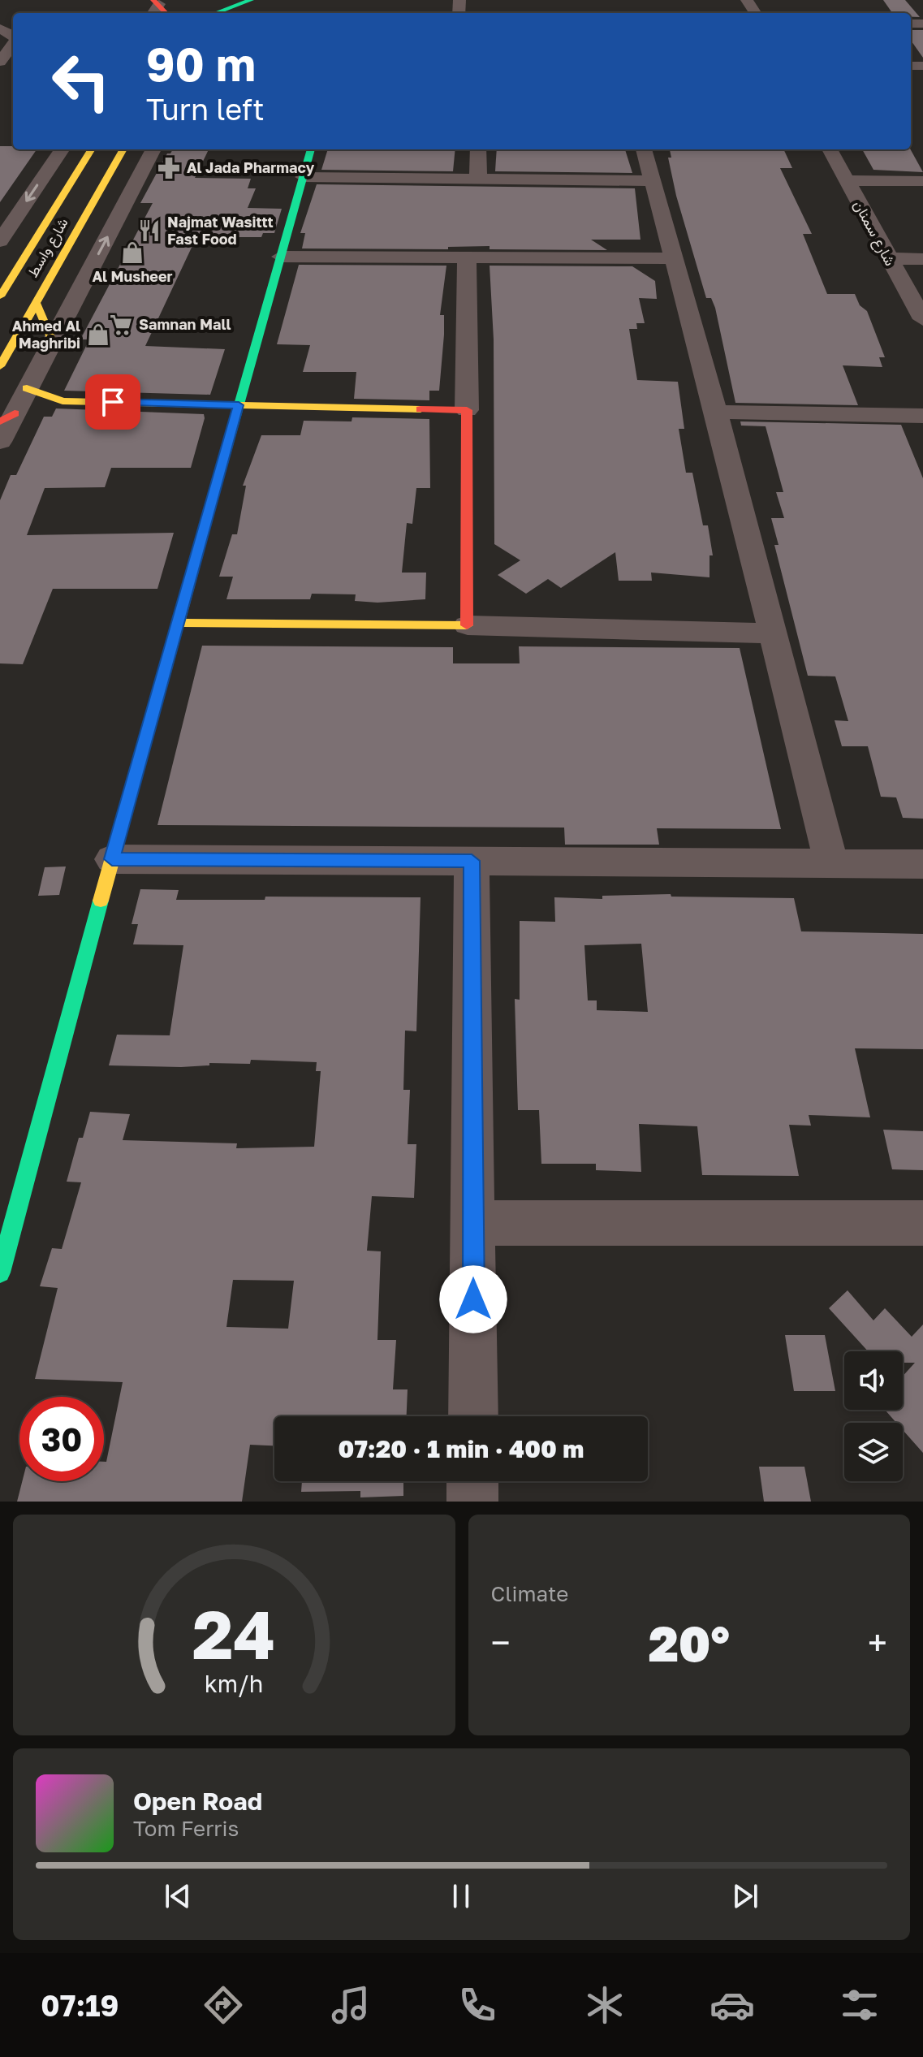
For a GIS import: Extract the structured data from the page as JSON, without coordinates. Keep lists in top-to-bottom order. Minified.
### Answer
{"streets":{"street":["شارع سمنان","شارع واسط"]},"places":{"pharmacy":["Al Jada Pharmacy"],"restaurant":["Najmat Wasittt Fast Food"],"shop":["Al Musheer","Ahmed Al Maghribi"],"supermarket":["Samnan Mall"]},"page":{"turn":["90 m","Turn left"],"limit":"30","trip":"07:20 · 1 min · 400 m","tile":"Climate","heat":["−","20°","+"],"song":["Open Road","Tom Ferris"],"tabs":"07:19","gauge":["24","km/h"]}}
